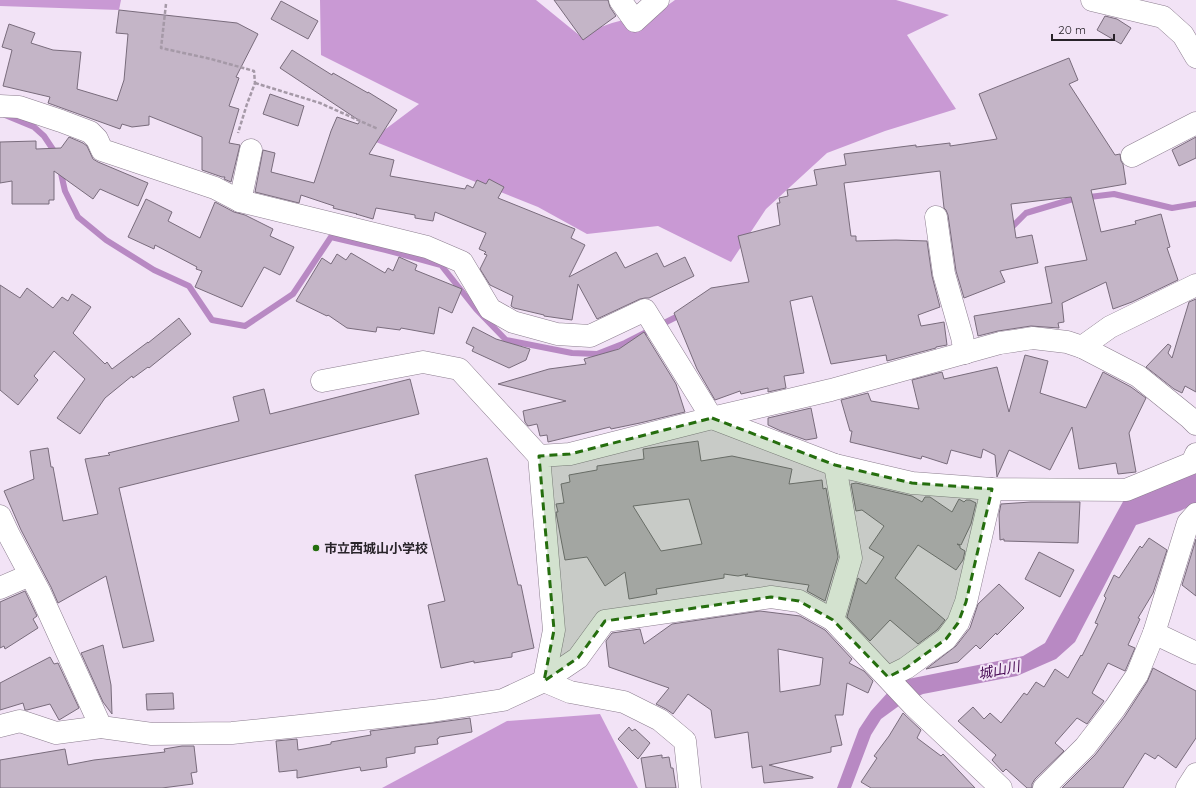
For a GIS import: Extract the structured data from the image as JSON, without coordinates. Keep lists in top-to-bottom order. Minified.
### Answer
{"water":["城山川"],"places":["市立西城山小学校"],"scale_bar":"20 m"}
